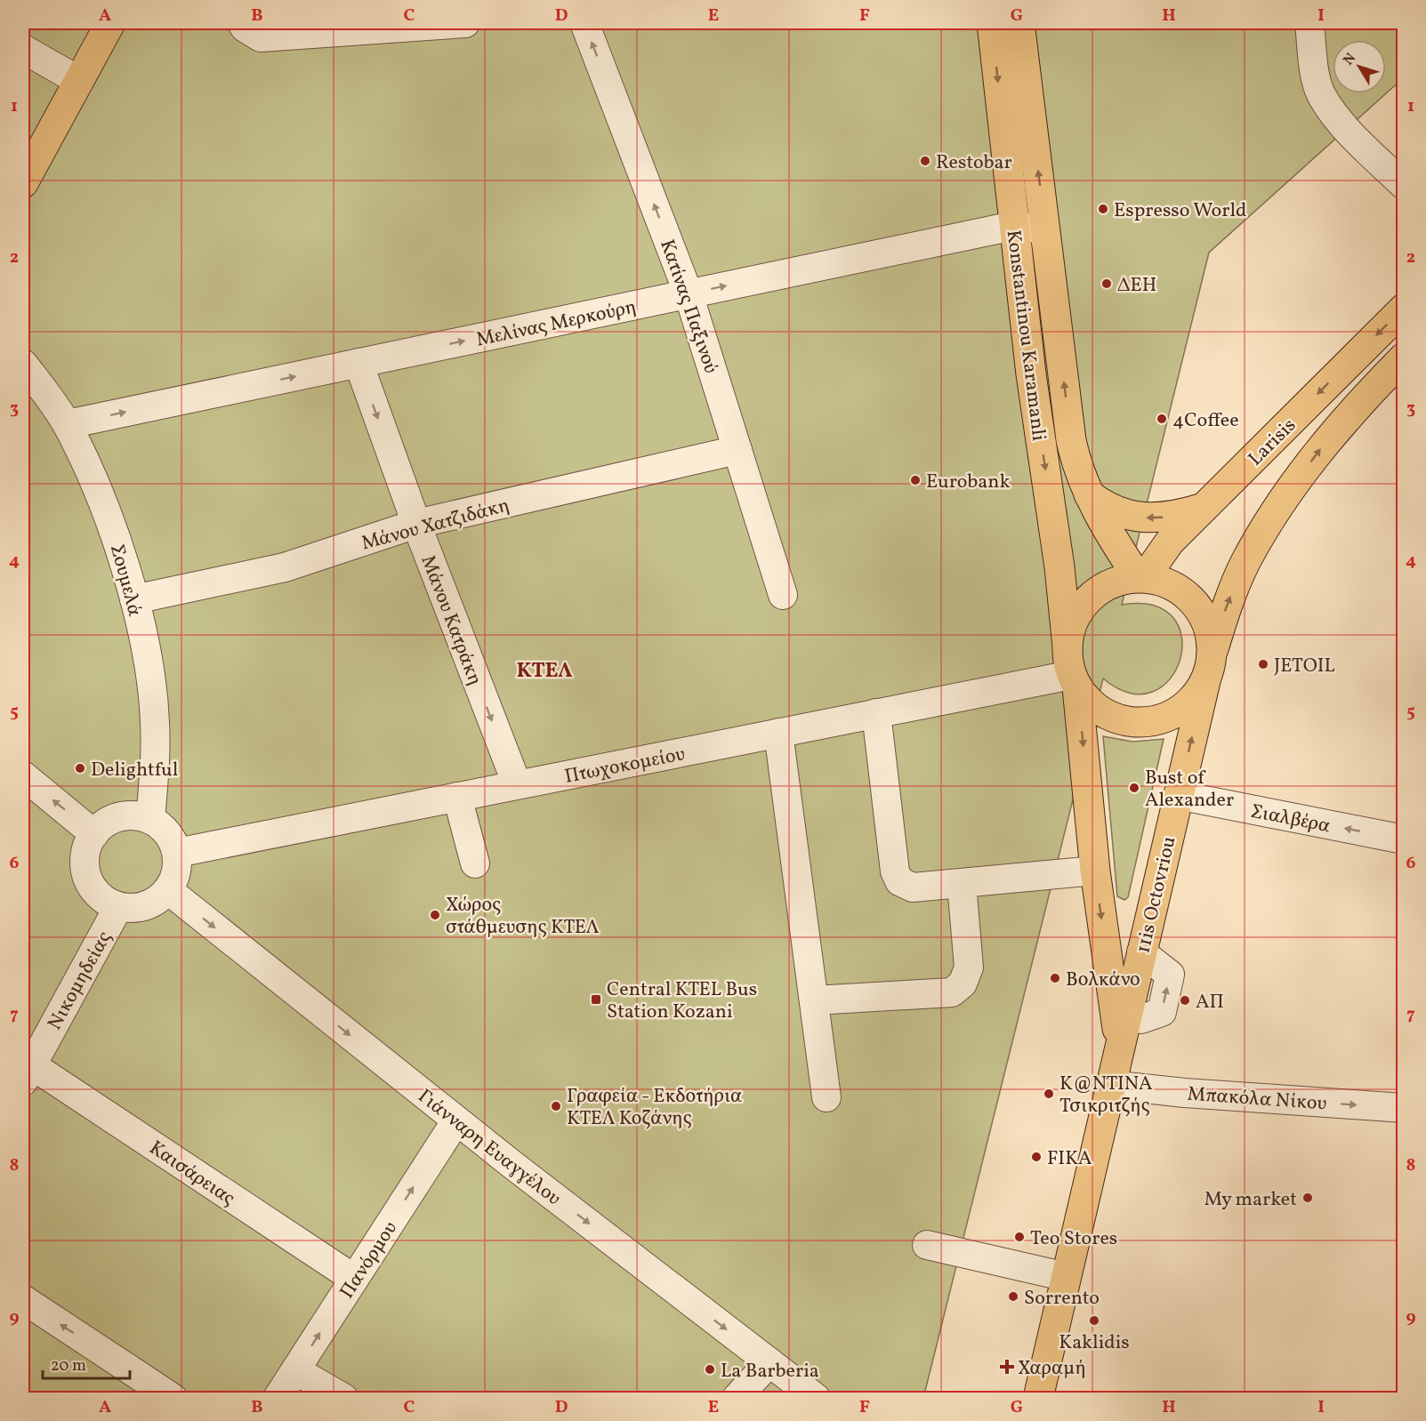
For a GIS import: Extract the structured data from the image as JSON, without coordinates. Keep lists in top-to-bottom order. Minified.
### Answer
{"streets":{"main road":["Konstantinou Karamanli","Larisis","11is Octovriou"],"street":["Κατίνας Παξινού","Μελίνας Μερκούρη","Μάνου Χατζιδάκη","Σουμελά","Μάνου Κατράκη","Πτωχοκομείου","Σιαλβέρα","Νικομηδείας","Μπακόλα Νίκου","Γιάνναρη Ευαγγέλου","Καισάρειας","Πανόρμου"]},"crossings":[["Κατίνας Παξινού","Μελίνας Μερκούρη"],["Κατίνας Παξινού","Μάνου Χατζιδάκη"],["Μελίνας Μερκούρη","Konstantinou Karamanli"],["Μελίνας Μερκούρη","Σουμελά"],["Μελίνας Μερκούρη","Μάνου Κατράκη"],["Konstantinou Karamanli","Larisis"],["Konstantinou Karamanli","Πτωχοκομείου"],["Konstantinou Karamanli","11is Octovriou"],["Larisis","Πτωχοκομείου"],["Larisis","11is Octovriou"],["Μάνου Χατζιδάκη","Σουμελά"],["Μάνου Χατζιδάκη","Μάνου Κατράκη"],["Σουμελά","Πτωχοκομείου"],["Σουμελά","Νικομηδείας"],["Σουμελά","Γιάνναρη Ευαγγέλου"],["Μάνου Κατράκη","Πτωχοκομείου"],["Πτωχοκομείου","11is Octovriou"],["Πτωχοκομείου","Νικομηδείας"],["Πτωχοκομείου","Γιάνναρη Ευαγγέλου"],["Σιαλβέρα","11is Octovriou"],["11is Octovriou","Μπακόλα Νίκου"],["Νικομηδείας","Γιάνναρη Ευαγγέλου"],["Νικομηδείας","Καισάρειας"],["Γιάνναρη Ευαγγέλου","Πανόρμου"],["Καισάρειας","Πανόρμου"]],"one_way":["Κατίνας Παξινού","Μελίνας Μερκούρη","Μάνου Κατράκη","Σιαλβέρα","Μπακόλα Νίκου","Γιάνναρη Ευαγγέλου","Πανόρμου"],"districts":["ΚΤΕΛ"],"places":{"other":["Restobar","Espresso World","ΔΕΗ","4Coffee","Eurobank","JETOIL","Delightful","Bust of Alexander","Χώρος στάθμευσης ΚΤΕΛ","Βολκάνο","ΑΠ","Κ@ΝΤΙΝΑ Τσικριτζής","Γραφεία - Εκδοτήρια ΚΤΕΛ Κοζάνης","FIKA","My market","Teo Stores","Sorrento","Kaklidis","La Barberia"],"transit":["Central KTEL Bus Station Kozani"],"health":["Χαραμή"]},"scale_bar":"20 m","north":"top left","grid":{"columns":["A","B","C","D","E","F","G","H","I"],"rows":["1","2","3","4","5","6","7","8","9"]}}
